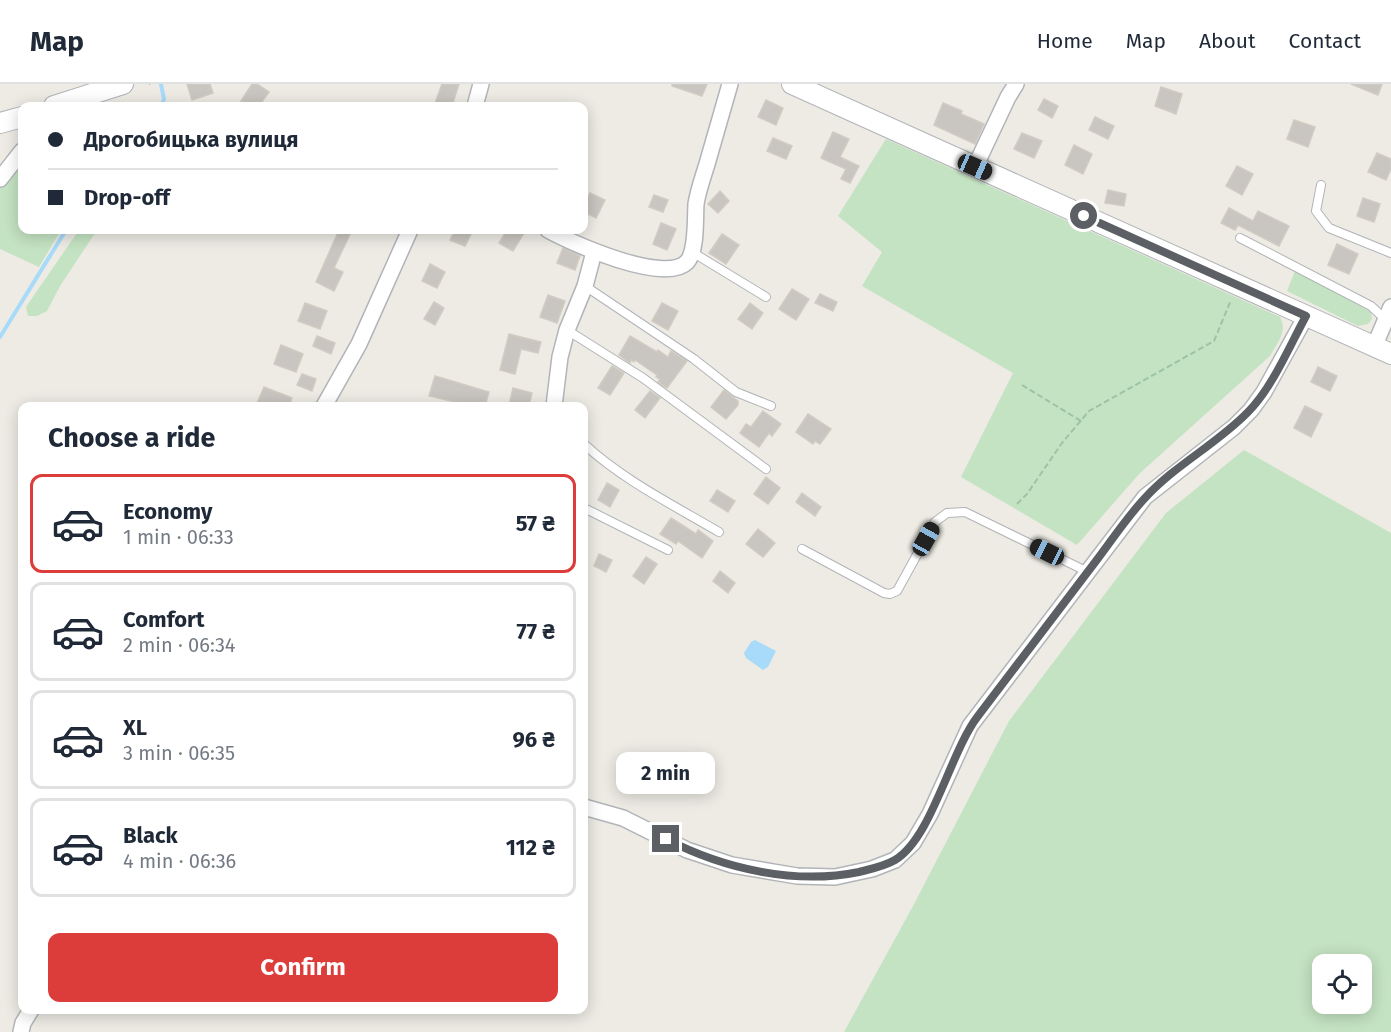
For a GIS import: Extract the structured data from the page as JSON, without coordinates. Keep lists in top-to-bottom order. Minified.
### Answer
{"page":{"header":"Map","nav":["Home","Map","About","Contact"],"banner":["Дрогобицька вулиця","Drop-off"],"heading":"Choose a ride","list":[{"name":"Economy","note":"1 min · 06:33","value":"57 ₴"},{"name":"Comfort","note":"2 min · 06:34","value":"77 ₴"},{"name":"XL","note":"3 min · 06:35","value":"96 ₴"},{"name":"Black","note":"4 min · 06:36","value":"112 ₴"}],"bubble":"2 min","buttons":"Confirm"}}
